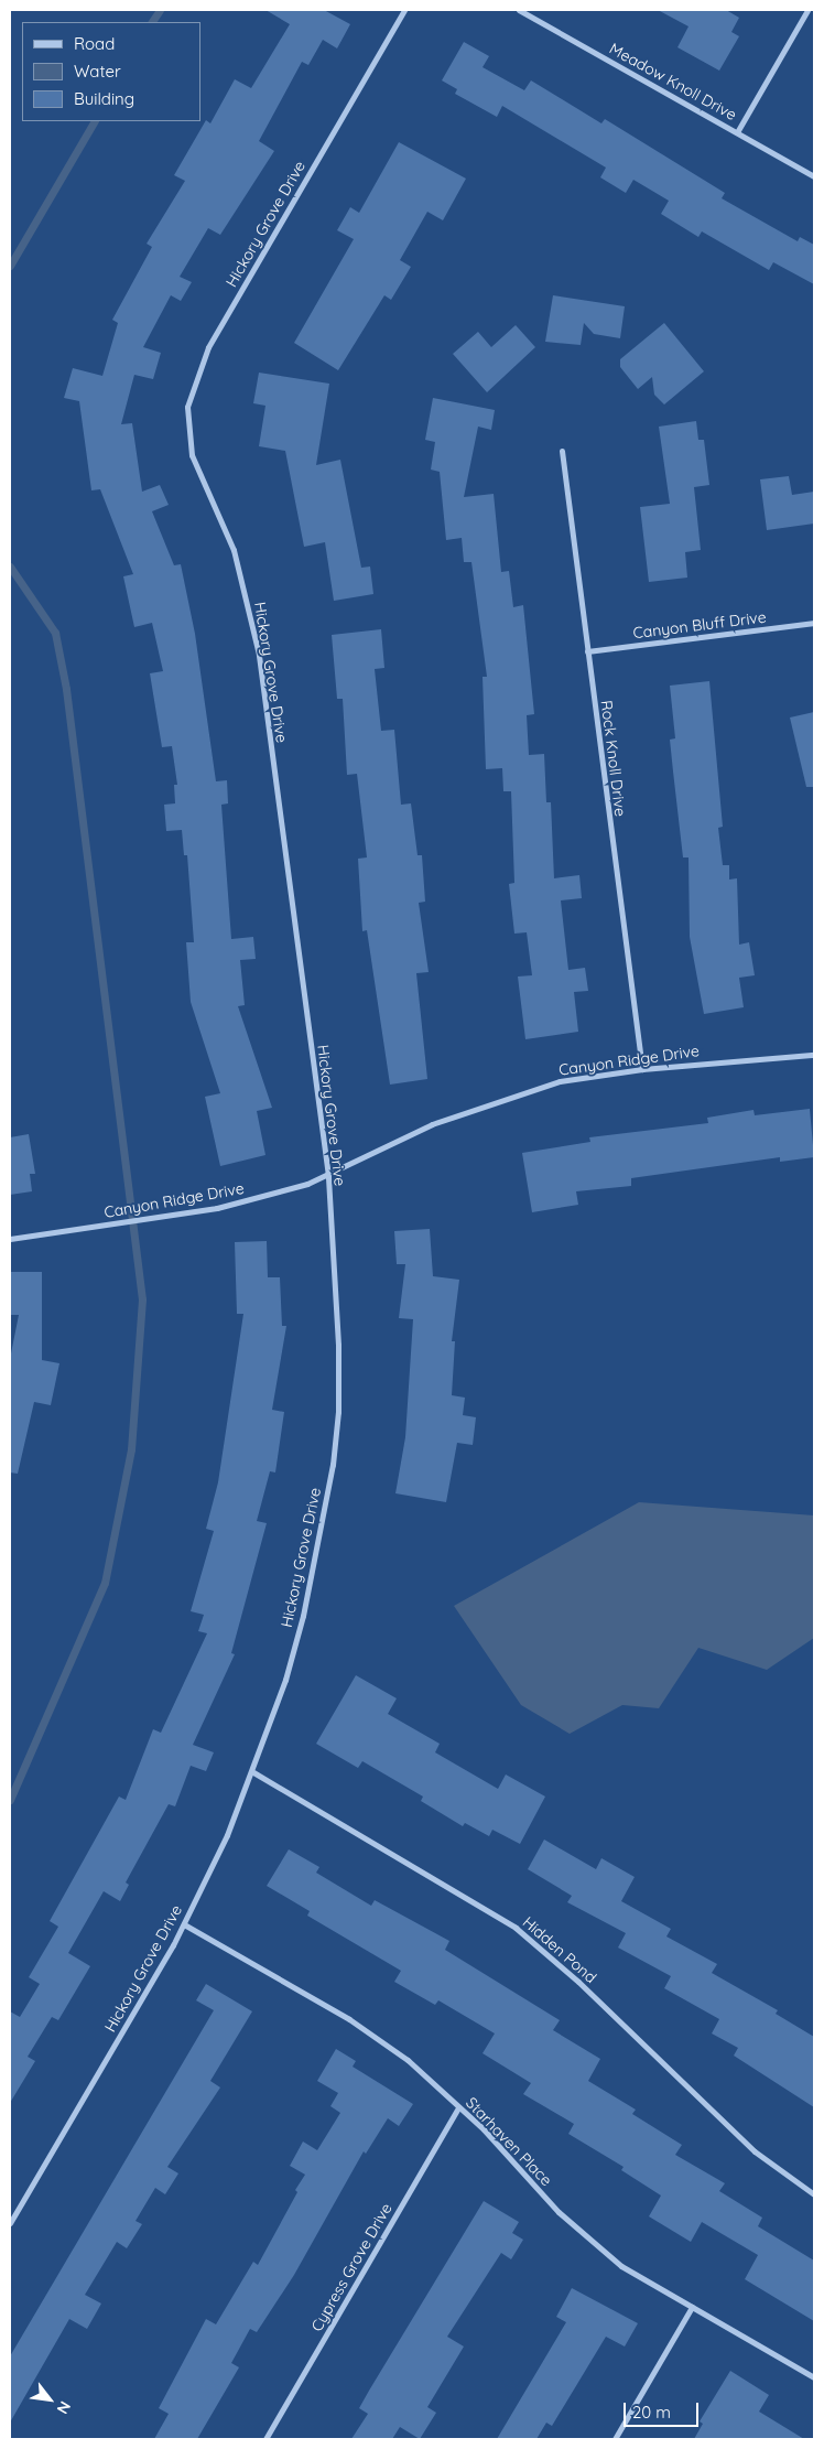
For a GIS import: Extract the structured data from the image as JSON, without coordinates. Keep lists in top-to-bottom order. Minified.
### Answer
{"streets":{"street":["Meadow Knoll Drive","Hickory Grove Drive","Canyon Bluff Drive","Rock Knoll Drive","Canyon Ridge Drive","Hidden Pond","Starhaven Place","Cypress Grove Drive"]},"crossings":[["Hickory Grove Drive","Canyon Ridge Drive"],["Hickory Grove Drive","Hidden Pond"],["Hickory Grove Drive","Starhaven Place"],["Canyon Bluff Drive","Rock Knoll Drive"],["Rock Knoll Drive","Canyon Ridge Drive"],["Starhaven Place","Cypress Grove Drive"]],"legend":["Road","Water","Building"],"scale_bar":"20 m","north":"bottom right"}
